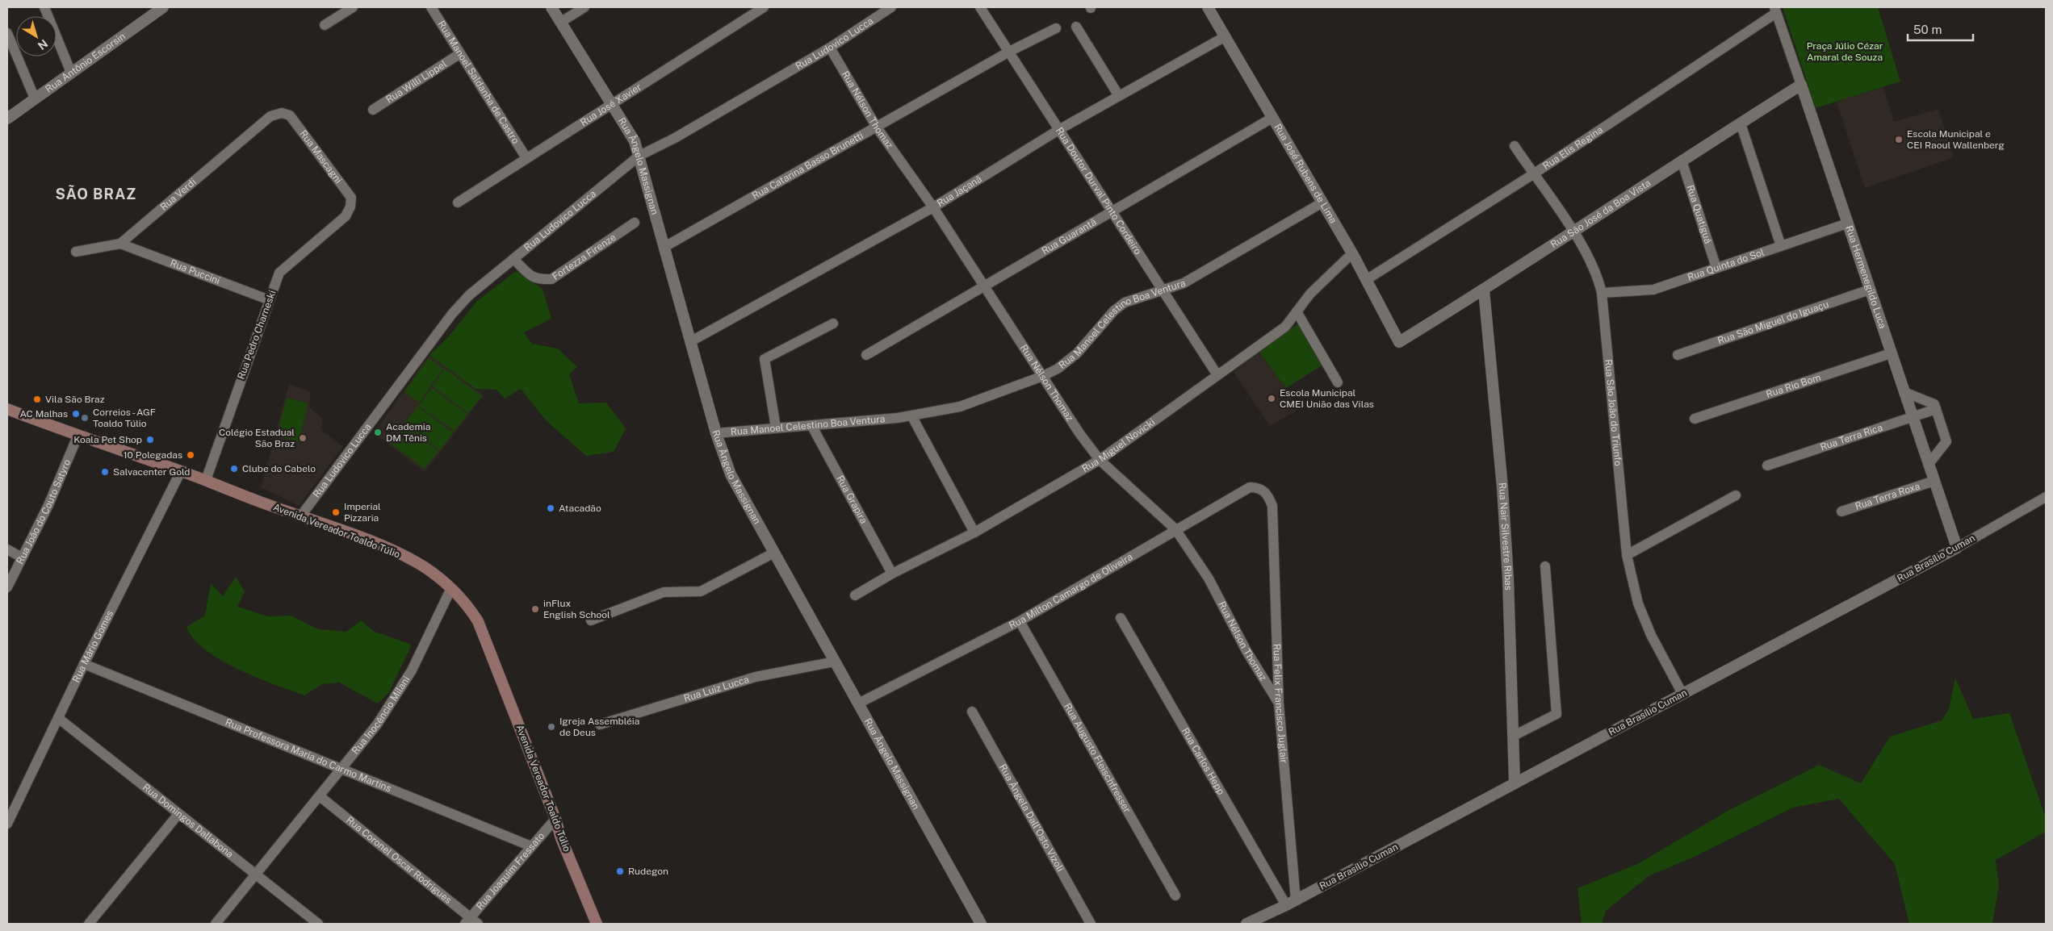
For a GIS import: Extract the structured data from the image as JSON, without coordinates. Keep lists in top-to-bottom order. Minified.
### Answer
{"streets":{"main road":["Avenida Vereador Toaldo Túlio"],"street":["Rua Ludovico Lucca","Rua Antônio Escorsin","Rua Willi Lippel","Rua Manoel Saldanha de Castro","Rua José Xavier","Rua Nélson Thomaz","Rua Elis Regina","Rua Mascagni","Rua Catarina Basso Brunetti","Rua Ângelo Massignan","Rua José Rubens de Lima","Rua Jaçanã","Rua Doutor Durval Pinto Cordeiro","Rua Verdi","Rua São José da Boa Vista","Rua Quatiguá","Rua Guarantã","Fortezza Firenze","Rua Quinta do Sol","Rua Puccini","Rua Hermenegildo Luca","Rua São Miguel do Iguaçu","Rua Manoel Celestino Boa Ventura","Rua Pedro Charneski","Rua Rio Bom","Rua São João do Triunfo","Rua Terra Rica","Rua Miguel Novicki","Rua Terra Roxa","Rua Grapira","Rua João do Couto Satyro","Rua Nair Silvestre Ribas","Rua Brasílio Cuman","Rua Milton Camargo de Oliveira","Rua Mário Gomes","Rua Luiz Lucca","Rua Felix Francisco Juglair","Rua Inocêncio Milani","Rua Professora Maria do Carmo Martins","Rua Augusto Fleischfresser","Rua Carlos Hepp","Rua Ângela Dall'Osto Vizoli","Rua Domingos Dallabona","Rua Coronel Oscar Rodrigues","Rua Joaquim Fressato"]},"crossings":[["Rua Ludovico Lucca","Rua Nélson Thomaz"],["Rua Ludovico Lucca","Rua Ângelo Massignan"],["Rua Ludovico Lucca","Fortezza Firenze"],["Rua Ludovico Lucca","Avenida Vereador Toaldo Túlio"],["Rua Willi Lippel","Rua Manoel Saldanha de Castro"],["Rua Manoel Saldanha de Castro","Rua José Xavier"],["Rua José Xavier","Rua Ângelo Massignan"],["Rua Nélson Thomaz","Rua Catarina Basso Brunetti"],["Rua Nélson Thomaz","Rua Jaçanã"],["Rua Nélson Thomaz","Rua Guarantã"],["Rua Nélson Thomaz","Rua Manoel Celestino Boa Ventura"],["Rua Nélson Thomaz","Rua Miguel Novicki"],["Rua Nélson Thomaz","Rua Milton Camargo de Oliveira"],["Rua Nélson Thomaz","Rua Felix Francisco Juglair"],["Rua Elis Regina","Rua José Rubens de Lima"],["Rua Elis Regina","Rua Hermenegildo Luca"],["Rua Elis Regina","Rua São João do Triunfo"],["Rua Mascagni","Rua Verdi"],["Rua Mascagni","Rua Pedro Charneski"],["Rua Catarina Basso Brunetti","Rua Ângelo Massignan"],["Rua Catarina Basso Brunetti","Rua Doutor Durval Pinto Cordeiro"],["Rua Ângelo Massignan","Rua Jaçanã"],["Rua Ângelo Massignan","Rua Manoel Celestino Boa Ventura"],["Rua Ângelo Massignan","Rua Milton Camargo de Oliveira"],["Rua Ângelo Massignan","Rua Luiz Lucca"],["Rua José Rubens de Lima","Rua Jaçanã"],["Rua José Rubens de Lima","Rua São José da Boa Vista"],["Rua José Rubens de Lima","Rua Guarantã"],["Rua José Rubens de Lima","Rua Manoel Celestino Boa Ventura"],["Rua José Rubens de Lima","Rua Miguel Novicki"],["Rua Jaçanã","Rua Doutor Durval Pinto Cordeiro"],["Rua Doutor Durval Pinto Cordeiro","Rua Guarantã"],["Rua Doutor Durval Pinto Cordeiro","Rua Manoel Celestino Boa Ventura"],["Rua Doutor Durval Pinto Cordeiro","Rua Miguel Novicki"],["Rua Verdi","Rua Puccini"],["Rua São José da Boa Vista","Rua Quatiguá"],["Rua São José da Boa Vista","Rua Hermenegildo Luca"],["Rua São José da Boa Vista","Rua São João do Triunfo"],["Rua São José da Boa Vista","Rua Nair Silvestre Ribas"],["Rua Quatiguá","Rua Quinta do Sol"],["Rua Quinta do Sol","Rua Hermenegildo Luca"],["Rua Quinta do Sol","Rua São João do Triunfo"],["Rua Puccini","Rua Pedro Charneski"],["Rua Hermenegildo Luca","Rua São Miguel do Iguaçu"],["Rua Hermenegildo Luca","Rua Rio Bom"],["Rua Hermenegildo Luca","Rua Terra Rica"],["Rua Hermenegildo Luca","Rua Terra Roxa"],["Rua Hermenegildo Luca","Rua Brasílio Cuman"],["Rua Manoel Celestino Boa Ventura","Rua Grapira"],["Rua Pedro Charneski","Avenida Vereador Toaldo Túlio"],["Rua São João do Triunfo","Rua Brasílio Cuman"],["Rua Miguel Novicki","Rua Grapira"],["Rua João do Couto Satyro","Avenida Vereador Toaldo Túlio"],["Avenida Vereador Toaldo Túlio","Rua Mário Gomes"],["Avenida Vereador Toaldo Túlio","Rua Inocêncio Milani"],["Avenida Vereador Toaldo Túlio","Rua Joaquim Fressato"],["Rua Nair Silvestre Ribas","Rua Brasílio Cuman"],["Rua Brasílio Cuman","Rua Felix Francisco Juglair"],["Rua Brasílio Cuman","Rua Carlos Hepp"],["Rua Milton Camargo de Oliveira","Rua Felix Francisco Juglair"],["Rua Milton Camargo de Oliveira","Rua Augusto Fleischfresser"],["Rua Mário Gomes","Rua Professora Maria do Carmo Martins"],["Rua Mário Gomes","Rua Domingos Dallabona"],["Rua Inocêncio Milani","Rua Professora Maria do Carmo Martins"],["Rua Inocêncio Milani","Rua Domingos Dallabona"],["Rua Inocêncio Milani","Rua Coronel Oscar Rodrigues"],["Rua Professora Maria do Carmo Martins","Rua Joaquim Fressato"],["Rua Coronel Oscar Rodrigues","Rua Joaquim Fressato"]],"districts":["SÃO BRAZ"],"parks":["Praça Júlio Cézar Amaral de Souza"],"places":["Escola Municipal e CEI Raoul Wallenberg","Escola Municipal CMEI União das Vilas","Vila São Braz","AC Malhas","Correios - AGF Toaldo Túlio","Academia DM Tênis","Colégio Estadual São Braz","Koala Pet Shop","10 Polegadas","Clube do Cabelo","Salvacenter Gold","Atacadão","Imperial Pizzaria","inFlux English School","Igreja Assembléia de Deus","Rudegon"],"scale_bar":"50 m","north":"bottom right"}
